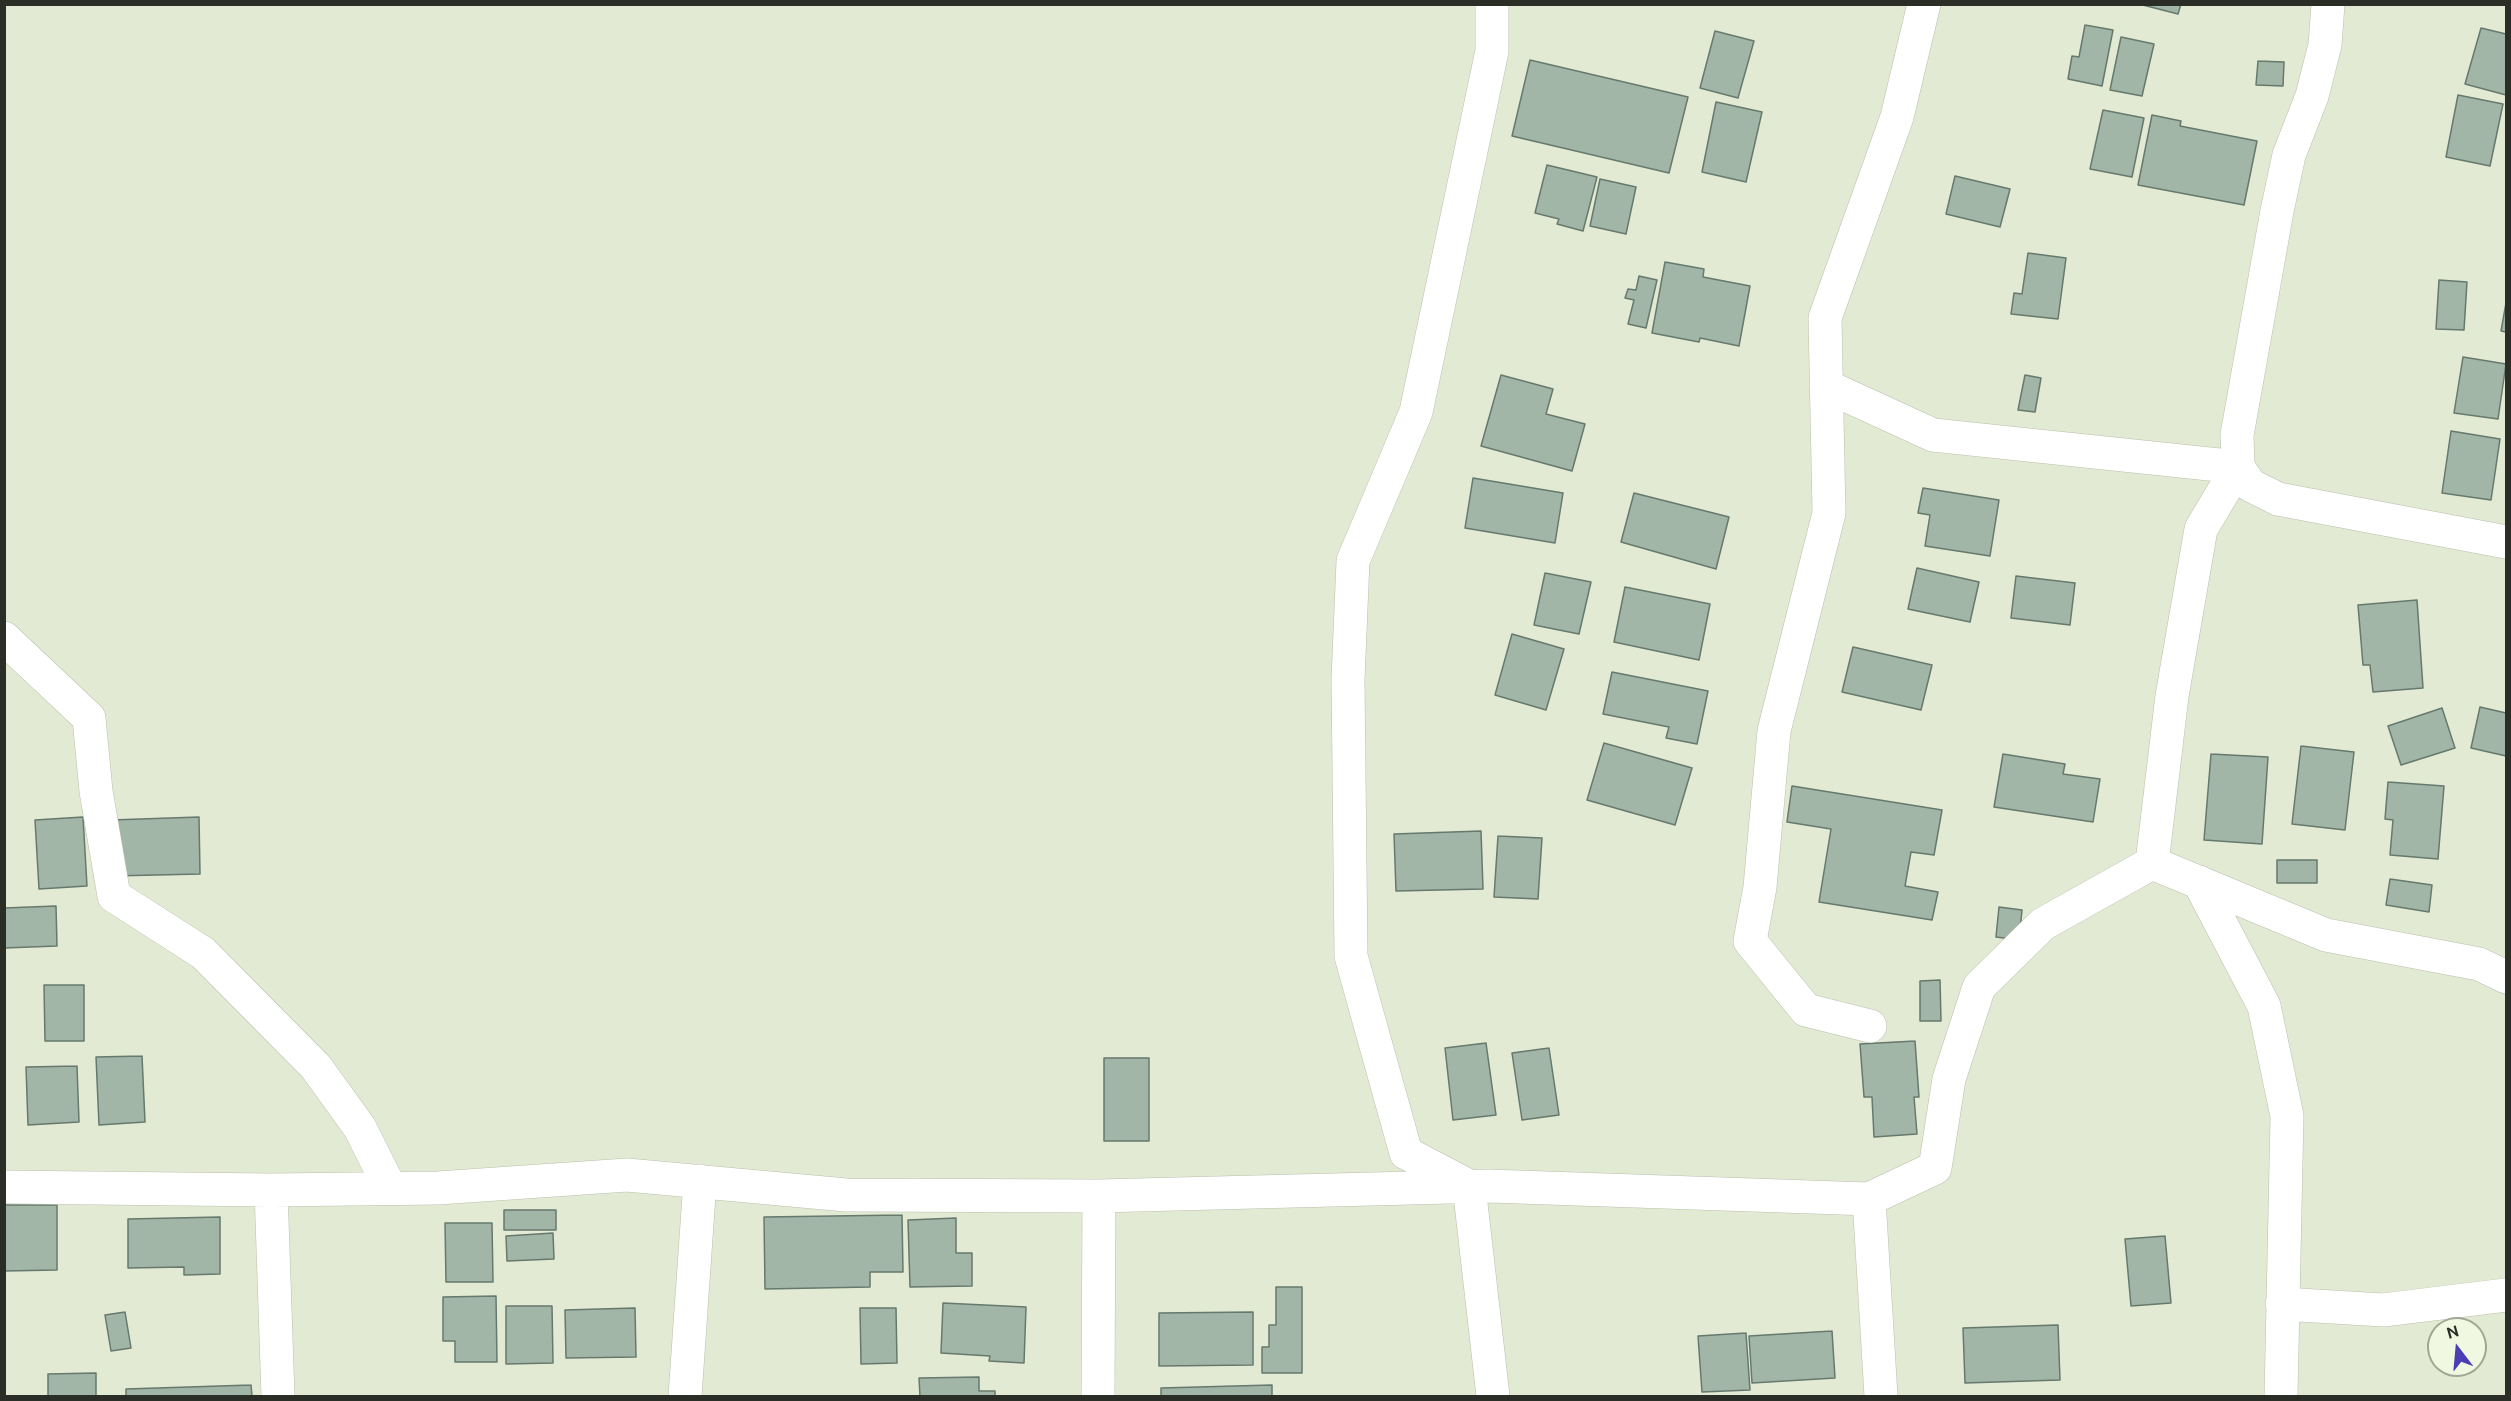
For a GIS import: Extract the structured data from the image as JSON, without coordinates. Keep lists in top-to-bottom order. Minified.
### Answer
{"north":"top"}
